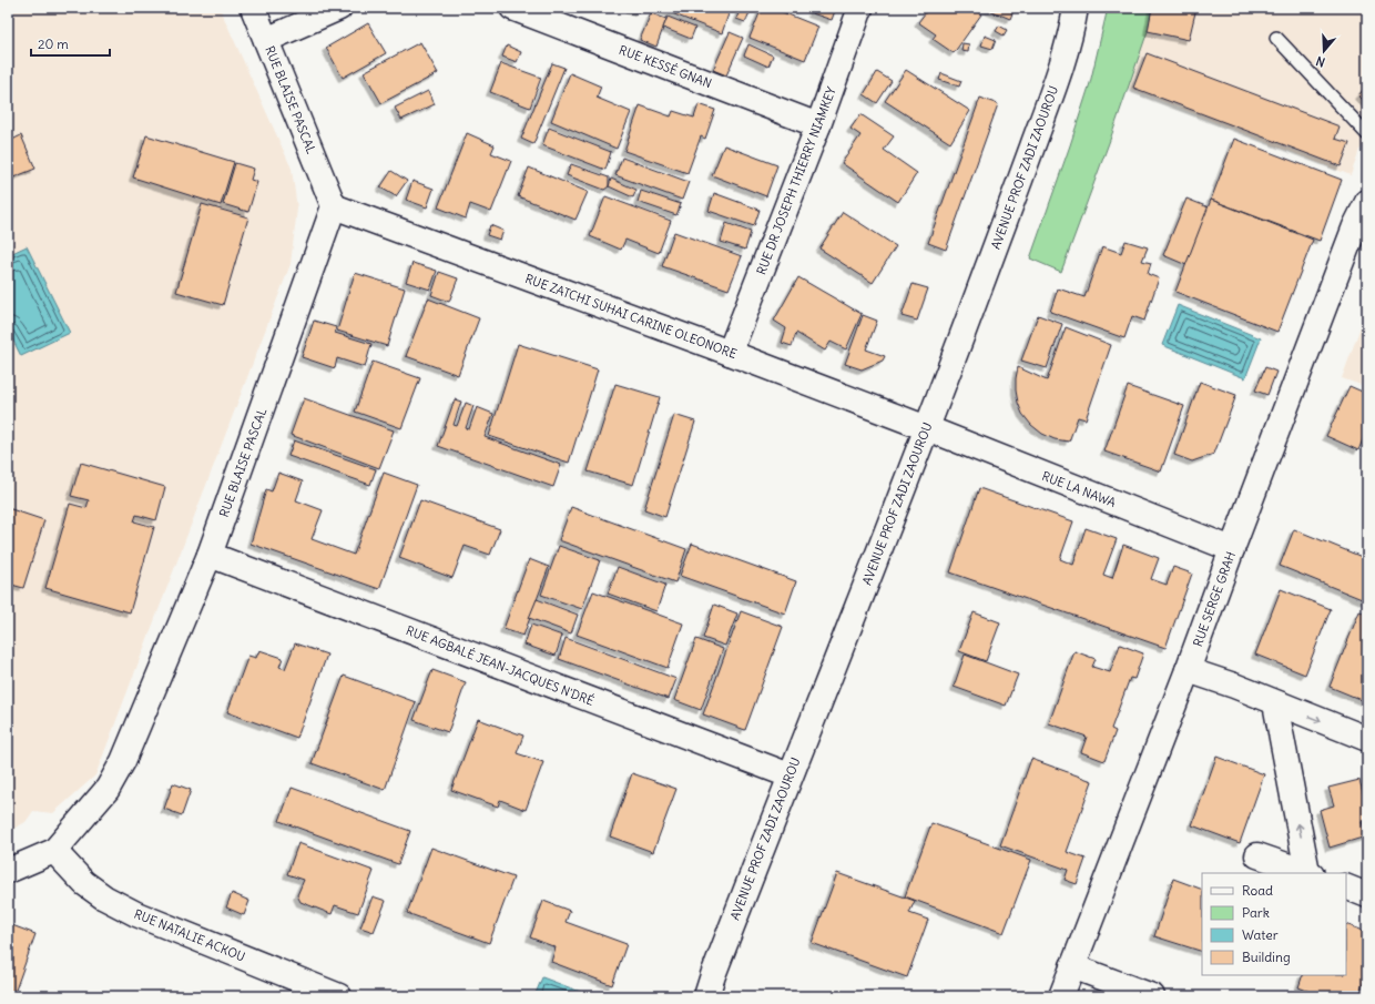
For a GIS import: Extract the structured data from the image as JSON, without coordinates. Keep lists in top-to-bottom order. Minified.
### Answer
{"streets":{"street":["RUE KESSÉ GNAN","RUE BLAISE PASCAL","AVENUE PROF ZADI ZAOUROU","RUE DR JOSEPH THIERRY NIAMKEY","RUE ZATCHI SUHAI CARINE OLEONORE","RUE LA NAWA","RUE SERGE GRAH","RUE AGBALÉ JEAN-JACQUES N'DRÉ","RUE NATALIE ACKOU"]},"crossings":[["RUE KESSÉ GNAN","RUE DR JOSEPH THIERRY NIAMKEY"],["RUE BLAISE PASCAL","RUE ZATCHI SUHAI CARINE OLEONORE"],["RUE BLAISE PASCAL","RUE AGBALÉ JEAN-JACQUES N'DRÉ"],["RUE BLAISE PASCAL","RUE NATALIE ACKOU"],["AVENUE PROF ZADI ZAOUROU","RUE ZATCHI SUHAI CARINE OLEONORE"],["AVENUE PROF ZADI ZAOUROU","RUE LA NAWA"],["AVENUE PROF ZADI ZAOUROU","RUE AGBALÉ JEAN-JACQUES N'DRÉ"],["RUE DR JOSEPH THIERRY NIAMKEY","RUE ZATCHI SUHAI CARINE OLEONORE"],["RUE ZATCHI SUHAI CARINE OLEONORE","RUE LA NAWA"],["RUE LA NAWA","RUE SERGE GRAH"]],"legend":["Road","Park","Water","Building"],"scale_bar":"20 m","north":"bottom"}
